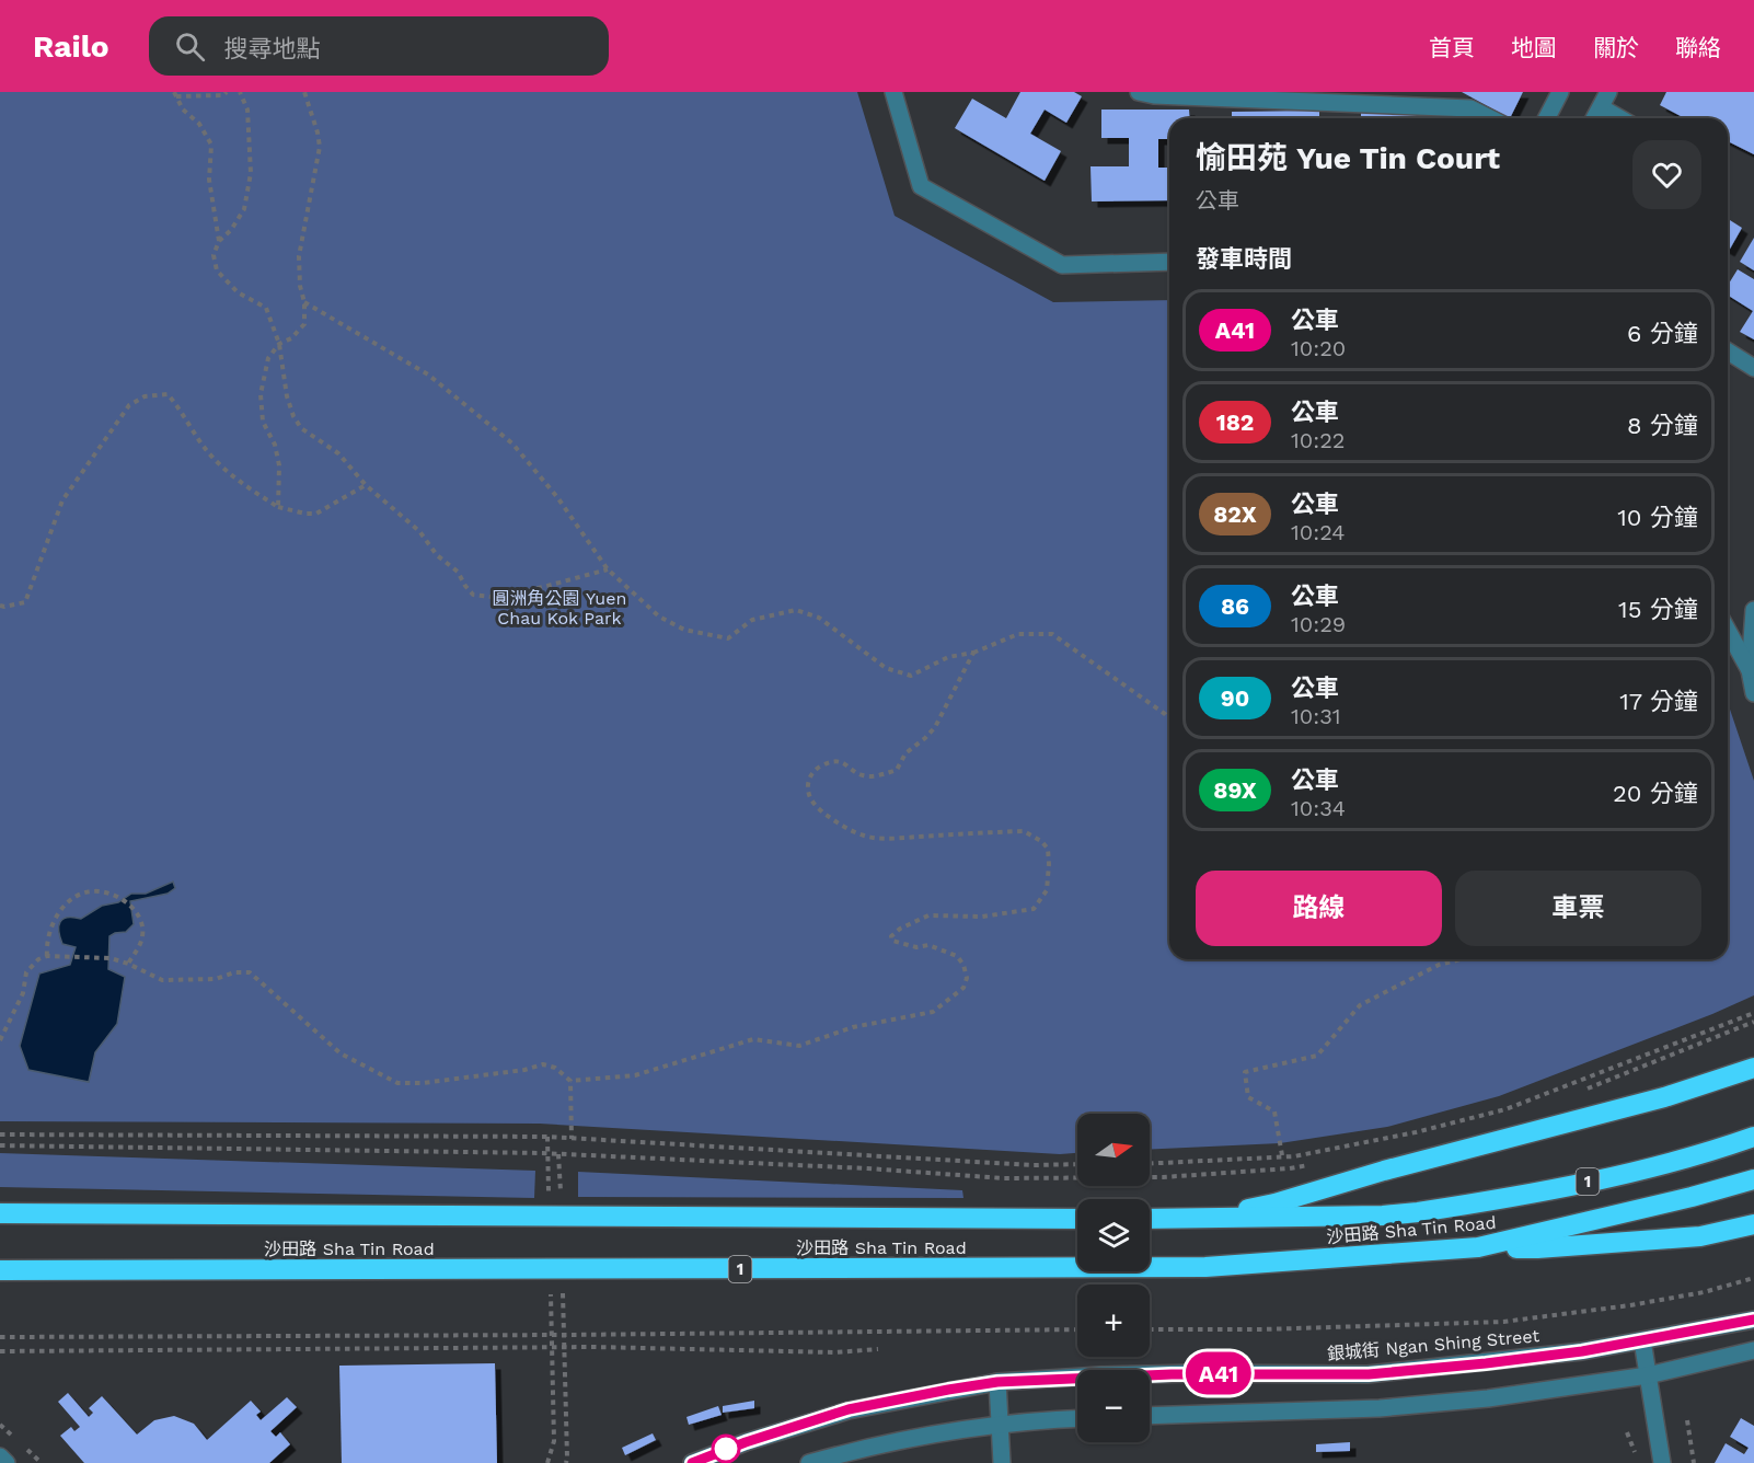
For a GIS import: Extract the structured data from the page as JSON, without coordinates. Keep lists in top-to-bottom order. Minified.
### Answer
{"streets":{"highway":["1","沙田路 Sha Tin Road"],"street":["銀城街 Ngan Shing Street"]},"parks":["圓洲角公園 Yuen Chau Kok Park"],"lines":["bus line A41"],"north":"right","page":{"header":"Railo","search":"搜尋地點","nav":["首頁","地圖","關於","聯絡"],"on_map":"A41","heading":[["愉田苑 Yue Tin Court","公車"],"發車時間"],"list":[{"mark":"A41","name":"公車","note":"10:20","value":"6 分鐘"},{"mark":"182","name":"公車","note":"10:22","value":"8 分鐘"},{"mark":"82X","name":"公車","note":"10:24","value":"10 分鐘"},{"mark":"86","name":"公車","note":"10:29","value":"15 分鐘"},{"mark":"90","name":"公車","note":"10:31","value":"17 分鐘"},{"mark":"89X","name":"公車","note":"10:34","value":"20 分鐘"}],"buttons":["路線","車票"],"map_buttons":["+","−"]}}
